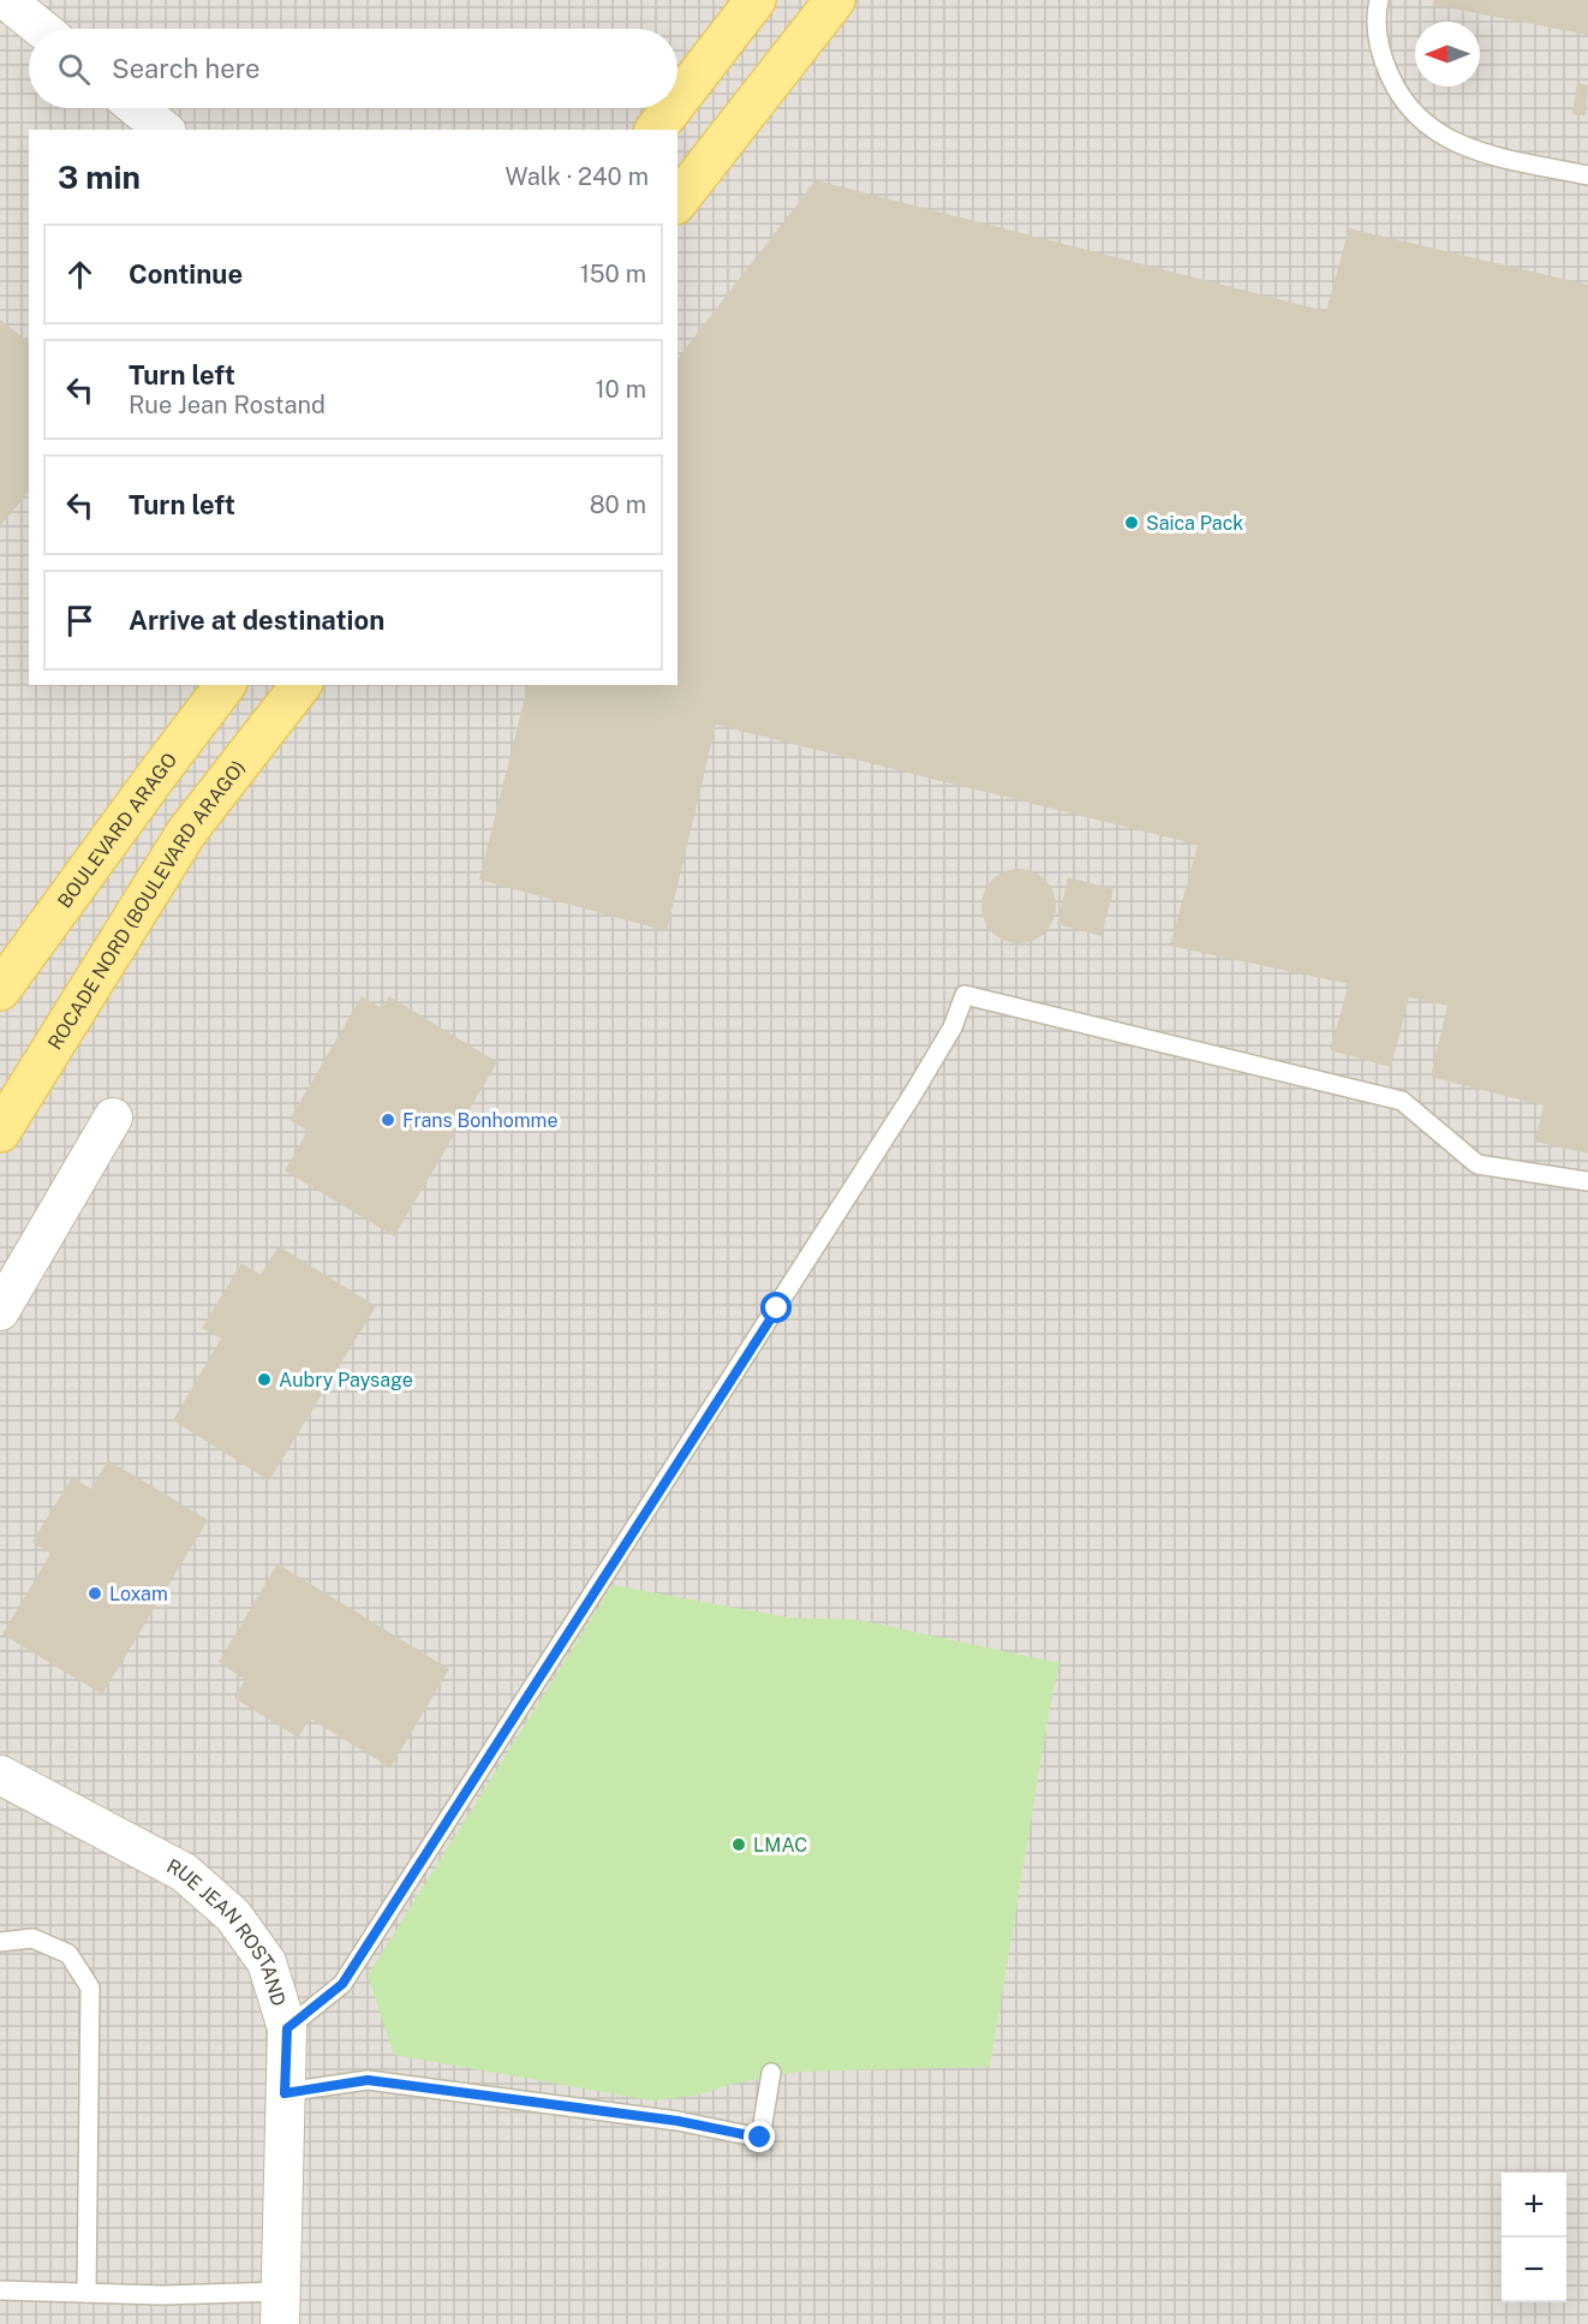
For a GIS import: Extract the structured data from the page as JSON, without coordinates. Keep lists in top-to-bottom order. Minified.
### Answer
{"streets":{"main road":["BOULEVARD ARAGO","ROCADE NORD (BOULEVARD ARAGO)"],"street":["RUE JEAN ROSTAND"]},"places":["Saica Pack","Frans Bonhomme","Aubry Paysage","Loxam","LMAC"],"north":"left","page":{"search":"Search here","heading":["3 min","Walk · 240 m"],"list":[["Continue","150 m"],["Turn left","Rue Jean Rostand","10 m"],["Turn left","80 m"],"Arrive at destination"],"map_buttons":["+","−"]}}
